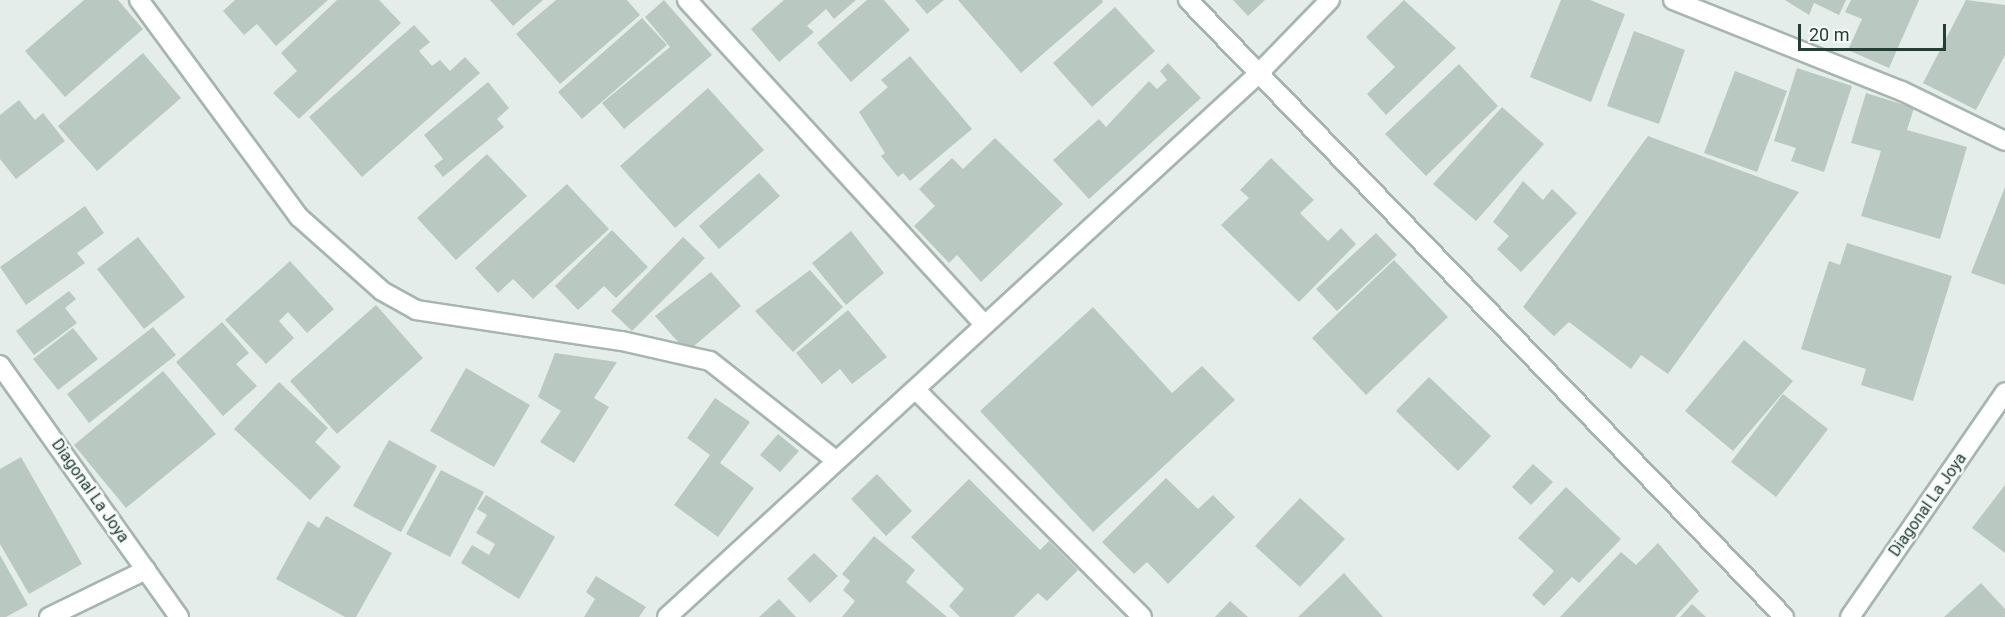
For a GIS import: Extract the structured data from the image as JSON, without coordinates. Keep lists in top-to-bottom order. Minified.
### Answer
{"streets":{"street":["Diagonal La Joya"]},"scale_bar":"20 m"}
